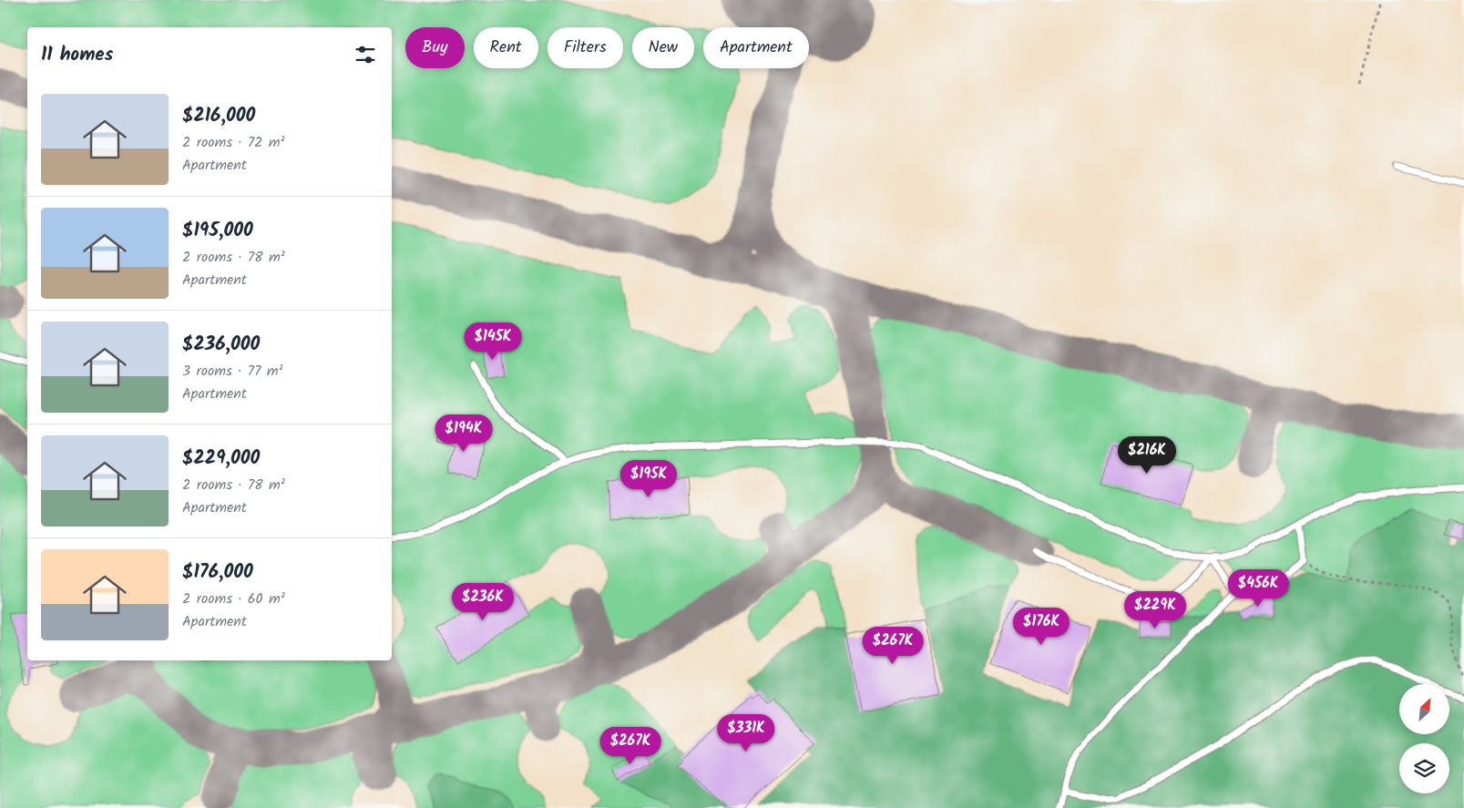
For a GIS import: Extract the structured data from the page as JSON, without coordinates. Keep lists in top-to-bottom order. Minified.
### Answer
{"north":"top right","page":{"chip":["Buy","Rent","Filters","New","Apartment"],"heading":"11 homes","list":[{"name":"$216,000","note":"2 rooms · 72 m² · Apartment"},{"name":"$195,000","note":"2 rooms · 78 m² · Apartment"},{"name":"$236,000","note":"3 rooms · 77 m² · Apartment"},{"name":"$229,000","note":"2 rooms · 78 m² · Apartment"},{"name":"$176,000","note":"2 rooms · 60 m² · Apartment"}],"price":["$145K","$194K","$216K","$195K","$456K","$236K","$229K","$176K","$267K","$331K","$267K"]}}
